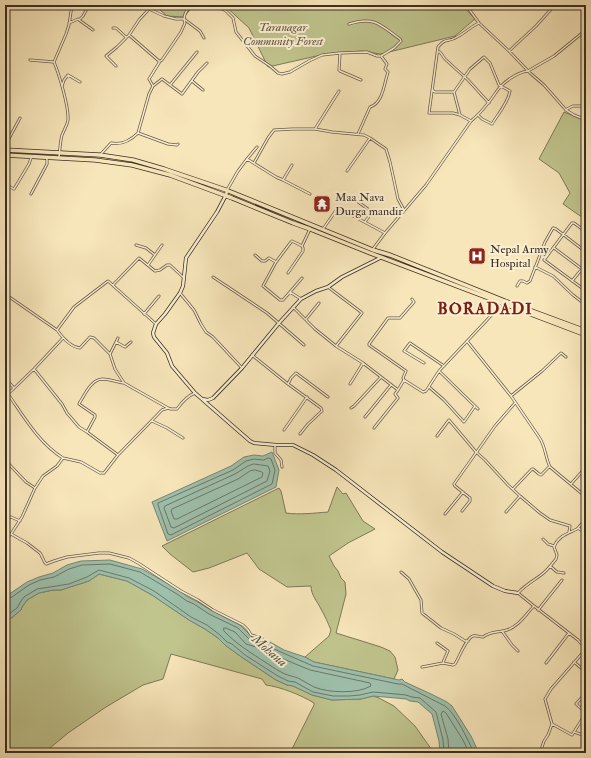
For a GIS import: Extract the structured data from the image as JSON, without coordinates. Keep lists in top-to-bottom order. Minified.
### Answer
{"districts":["BORADADI"],"water":["Mohana"],"parks":["Taranagar Community Forest"],"places":{"temple":["Maa Nava Durga mandir"],"hospital":["Nepal Army Hospital"]}}
